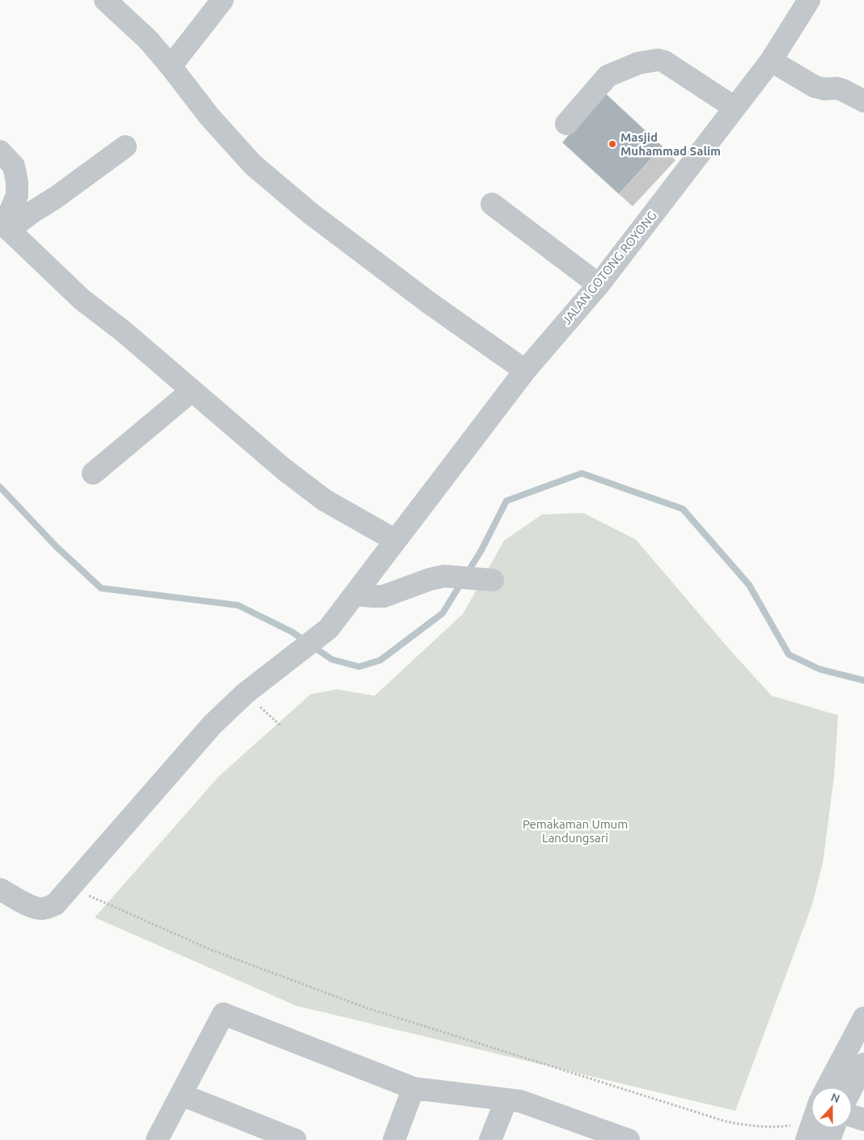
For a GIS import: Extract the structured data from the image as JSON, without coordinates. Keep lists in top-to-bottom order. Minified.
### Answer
{"streets":{"street":["JALAN GOTONG ROYONG"]},"parks":["Pemakaman Umum Landungsari"],"places":["Masjid Muhammad Salim"],"north":"top"}
